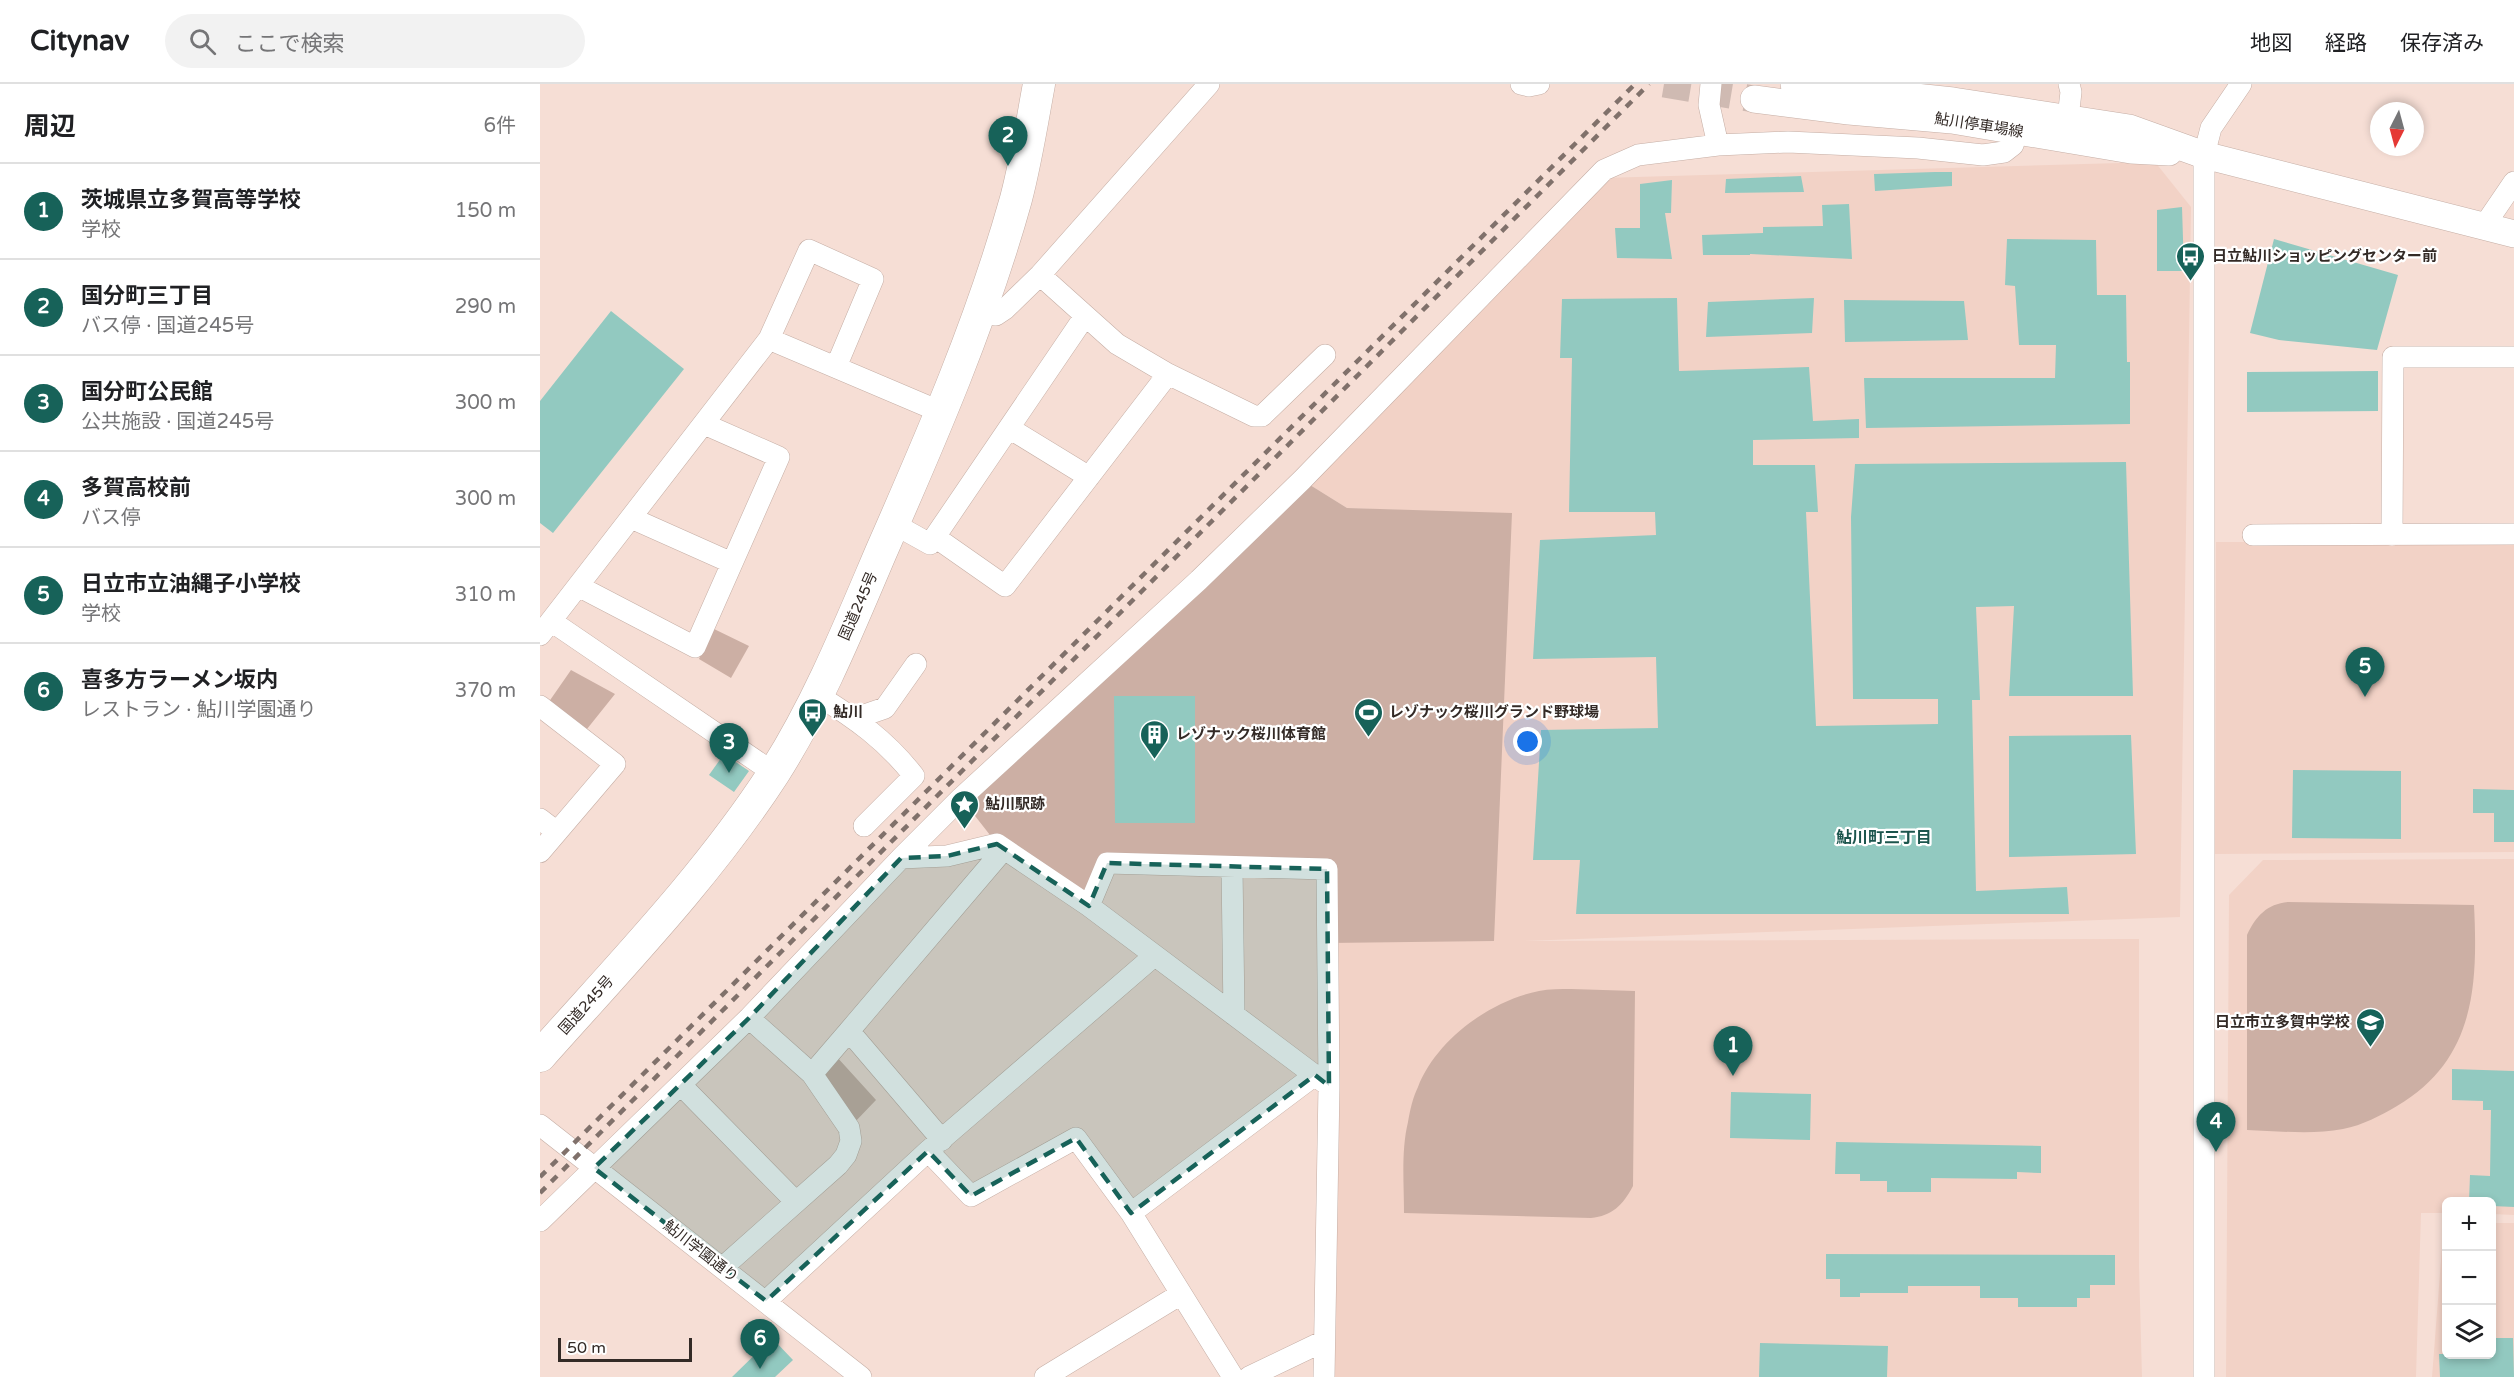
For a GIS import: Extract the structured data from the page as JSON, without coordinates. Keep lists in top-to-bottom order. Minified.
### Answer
{"streets":{"highway":["国道245号"],"main road":["鮎川停車場線"],"street":["鮎川学園通り"]},"districts":["鮎川町三丁目"],"places":{"bus stop":["日立鮎川ショッピングセンター前","鮎川"],"sports":["レゾナック桜川グランド野球場"],"building":["レゾナック桜川体育館"],"place":["鮎川駅跡"],"school or university":["日立市立多賀中学校"]},"scale_bar":"50 m","north":"bottom","page":{"header":"Citynav","search":"ここで検索","nav":["地図","経路","保存済み"],"heading":["周辺","6件"],"pins":["2","5","3","1","4","6"],"list":[{"mark":"1","name":"茨城県立多賀高等学校","note":"学校","value":"150 m"},{"mark":"2","name":"国分町三丁目","note":"バス停 · 国道245号","value":"290 m"},{"mark":"3","name":"国分町公民館","note":"公共施設 · 国道245号","value":"300 m"},{"mark":"4","name":"多賀高校前","note":"バス停","value":"300 m"},{"mark":"5","name":"日立市立油縄子小学校","note":"学校","value":"310 m"},{"mark":"6","name":"喜多方ラーメン坂内","note":"レストラン · 鮎川学園通り","value":"370 m"}],"map_buttons":["+","−"],"scale":"50 m"}}
